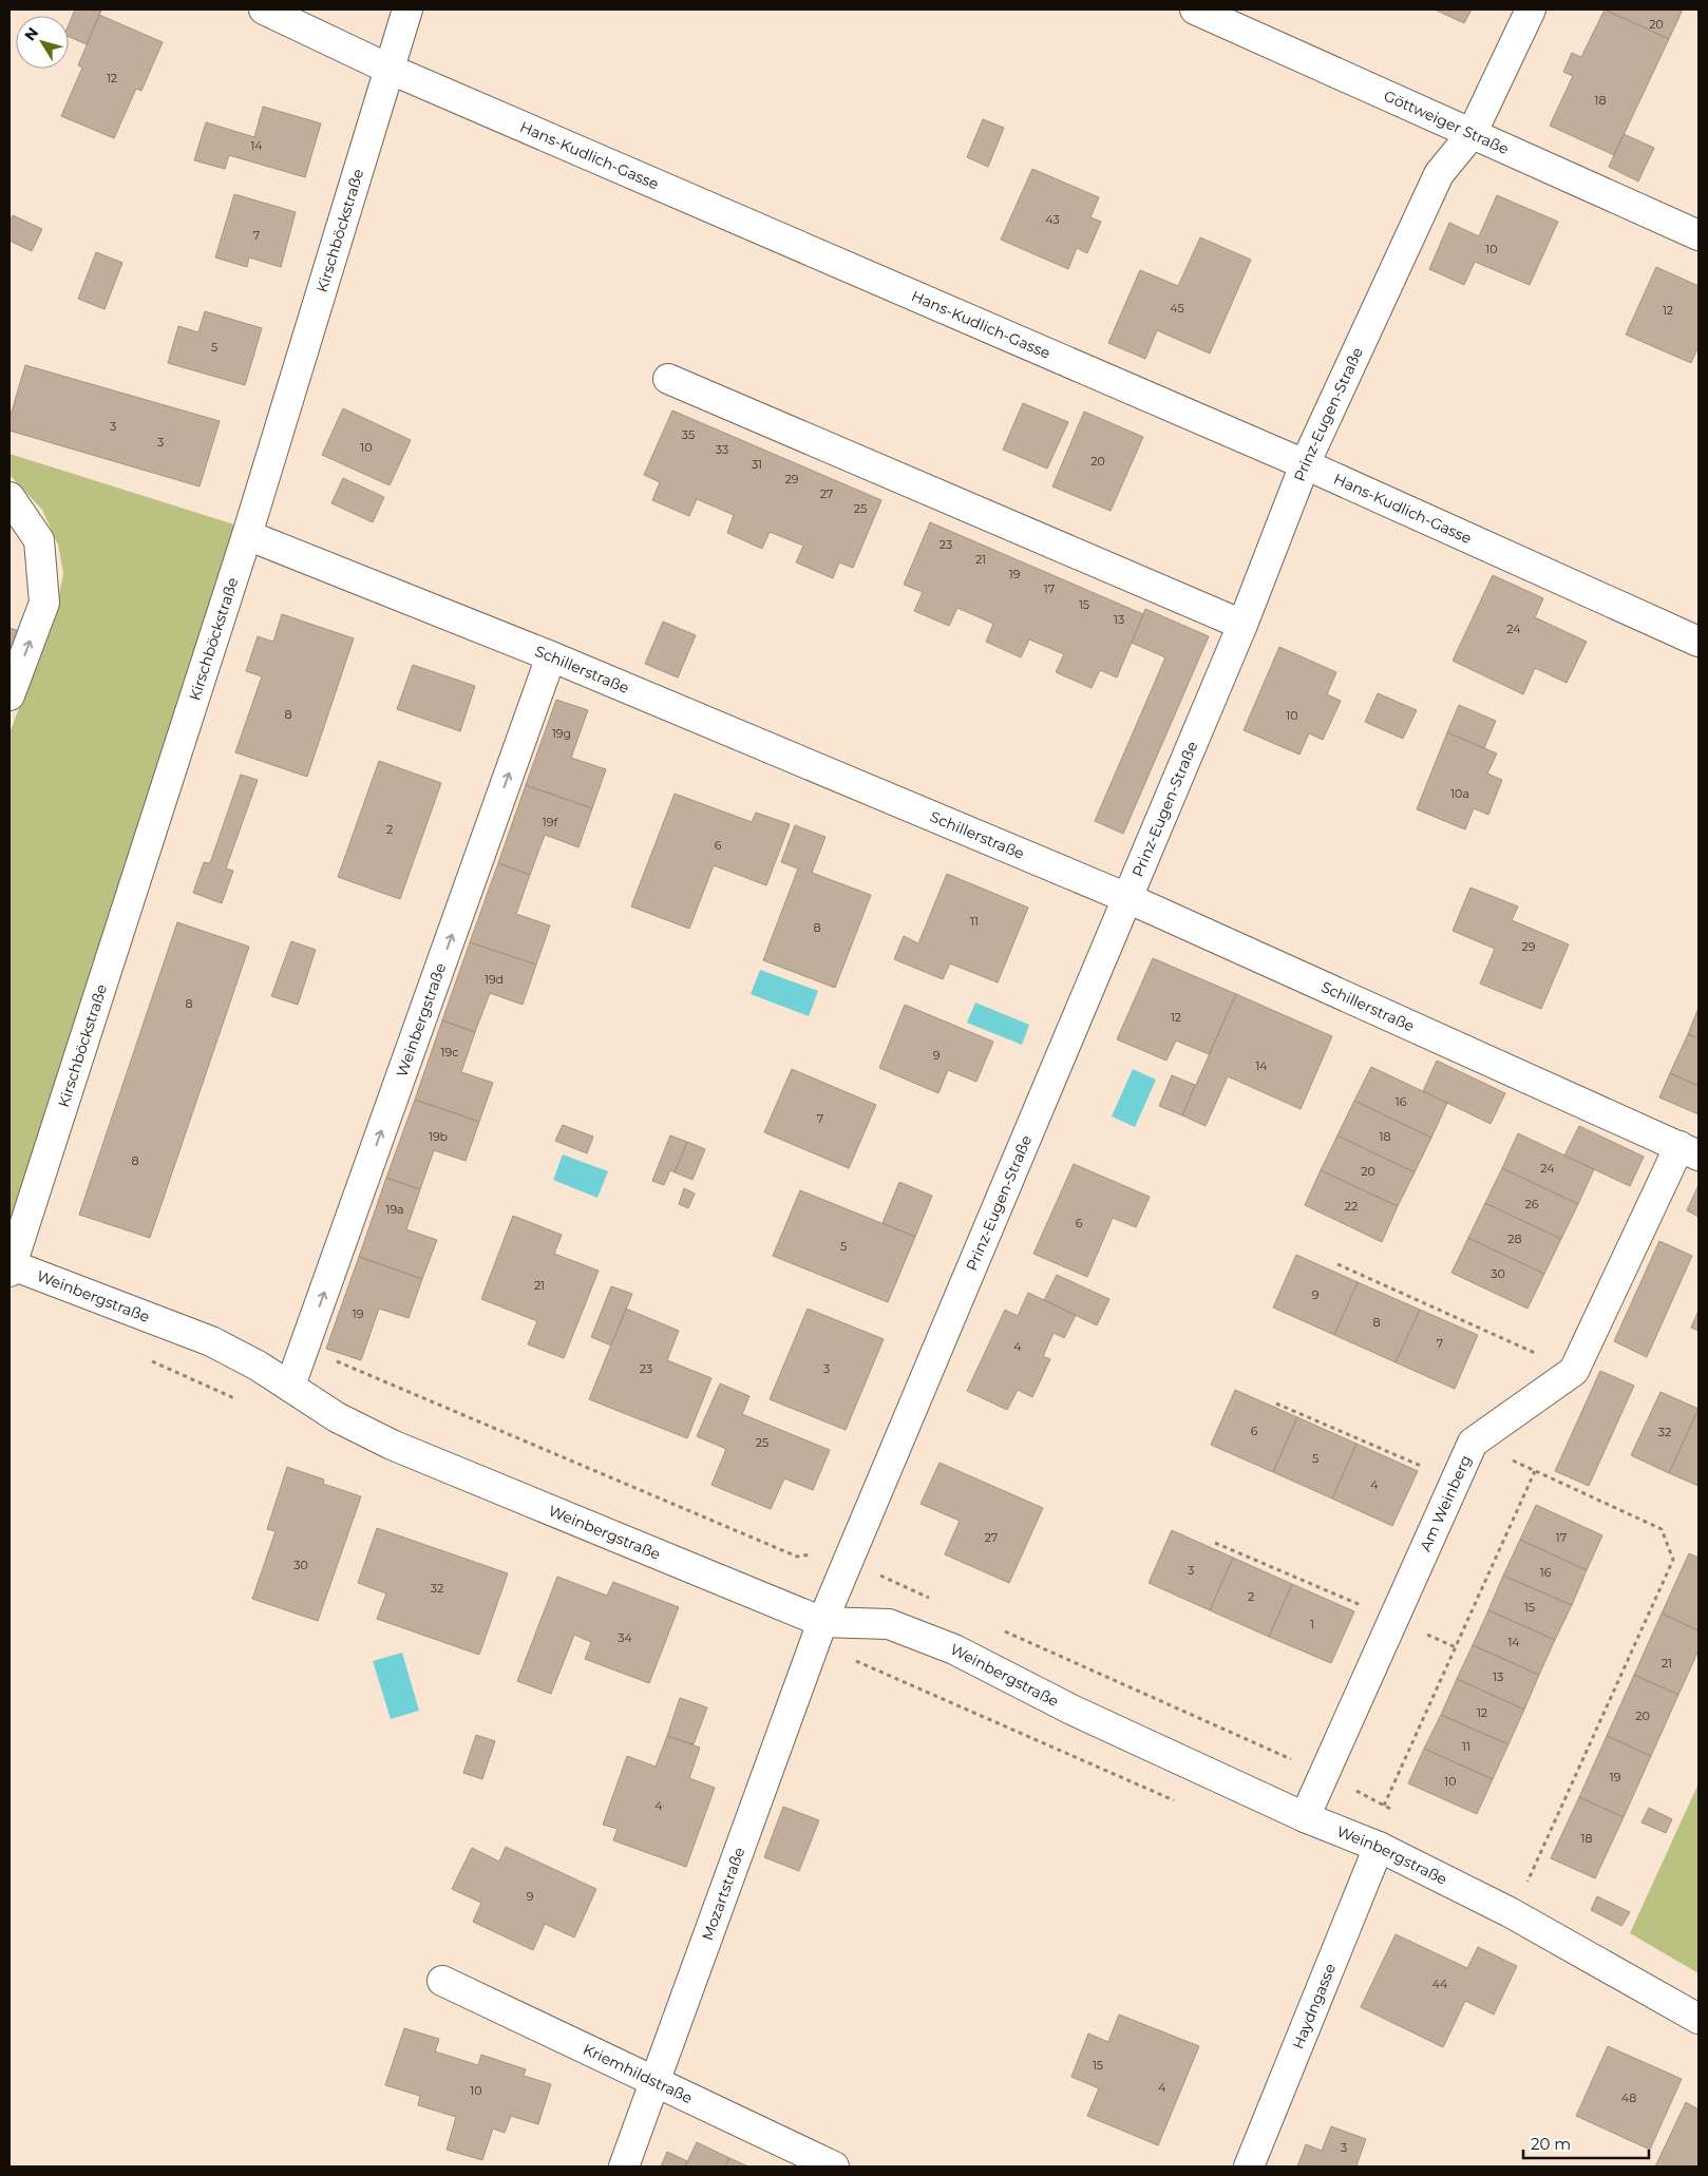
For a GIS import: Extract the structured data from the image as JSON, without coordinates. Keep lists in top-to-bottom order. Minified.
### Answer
{"streets":{"street":["Göttweiger Straße","Hans-Kudlich-Gasse","Kirschböckstraße","Prinz-Eugen-Straße","Schillerstraße","Weinbergstraße","Am Weinberg","Mozartstraße","Haydngasse","Kriemhildstraße"]},"crossings":[["Göttweiger Straße","Prinz-Eugen-Straße"],["Hans-Kudlich-Gasse","Kirschböckstraße"],["Hans-Kudlich-Gasse","Prinz-Eugen-Straße"],["Kirschböckstraße","Schillerstraße"],["Kirschböckstraße","Weinbergstraße"],["Prinz-Eugen-Straße","Schillerstraße"],["Prinz-Eugen-Straße","Weinbergstraße"],["Prinz-Eugen-Straße","Mozartstraße"],["Schillerstraße","Weinbergstraße"],["Schillerstraße","Am Weinberg"],["Weinbergstraße","Am Weinberg"],["Weinbergstraße","Mozartstraße"],["Weinbergstraße","Haydngasse"],["Mozartstraße","Kriemhildstraße"]],"house_numbers":["20","12","18","14","43","7","10","45","12","5","3","35","3","10","33","20","31","29","27","25","23","21","19","17","15","13","24","8","10","19g","10a","19f","2","6","11","8","29","19d","8","12","19c","9","14","16","7","19b","18","8","24","20","26","22","19a","6","28","5","30","21","9","19","8","7","4","23","3","6","32","25","5","4","27","17","30","3","16","32","2","15","1","34","14","21","13","12","20","11","19","10","4","18","9","44","15","4","10","48","3"],"scale_bar":"20 m","north":"top left"}
